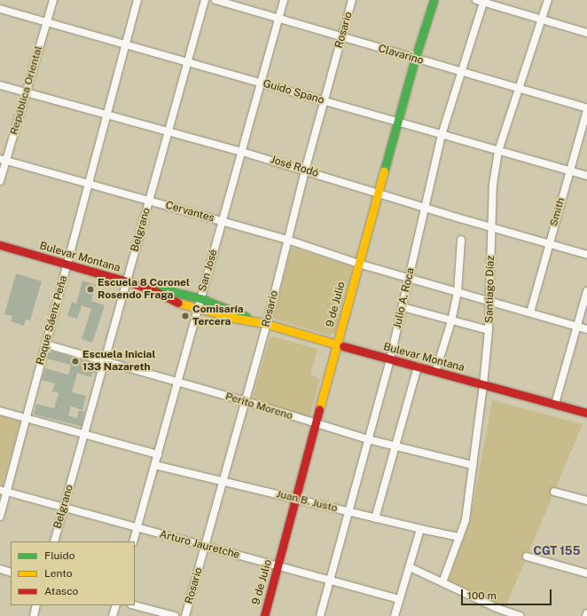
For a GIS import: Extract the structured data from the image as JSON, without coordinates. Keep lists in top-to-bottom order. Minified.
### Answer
{"streets":{"main road":["Bulevar Montana","9 de Julio"],"street":["Rosario","Clavarino","República Oriental","Guido Spano","José Rodó","Cervantes","Smith","Belgrano","San José","Santiago Díaz","Julio A. Roca","Roque Sáenz Peña","Perito Moreno","Juan B. Justo","Arturo Jauretche"]},"crossings":[["Rosario","Clavarino"],["Rosario","Guido Spano"],["Rosario","José Rodó"],["Rosario","Cervantes"],["Rosario","Bulevar Montana"],["Rosario","Perito Moreno"],["Rosario","Juan B. Justo"],["Rosario","Arturo Jauretche"],["Clavarino","Smith"],["Clavarino","San José"],["Clavarino","Santiago Díaz"],["Clavarino","Julio A. Roca"],["Clavarino","9 de Julio"],["República Oriental","Guido Spano"],["República Oriental","José Rodó"],["República Oriental","Cervantes"],["Guido Spano","Smith"],["Guido Spano","Belgrano"],["Guido Spano","San José"],["Guido Spano","Santiago Díaz"],["Guido Spano","Julio A. Roca"],["Guido Spano","9 de Julio"],["Guido Spano","Roque Sáenz Peña"],["José Rodó","Smith"],["José Rodó","Belgrano"],["José Rodó","San José"],["José Rodó","Santiago Díaz"],["José Rodó","Julio A. Roca"],["José Rodó","9 de Julio"],["José Rodó","Roque Sáenz Peña"],["Cervantes","Smith"],["Cervantes","Belgrano"],["Cervantes","San José"],["Cervantes","Santiago Díaz"],["Cervantes","Julio A. Roca"],["Cervantes","9 de Julio"],["Cervantes","Roque Sáenz Peña"],["Belgrano","Bulevar Montana"],["Belgrano","Perito Moreno"],["Belgrano","Arturo Jauretche"],["Bulevar Montana","San José"],["Bulevar Montana","Santiago Díaz"],["Bulevar Montana","Julio A. Roca"],["Bulevar Montana","9 de Julio"],["Bulevar Montana","Roque Sáenz Peña"],["San José","Perito Moreno"],["San José","Juan B. Justo"],["San José","Arturo Jauretche"],["Santiago Díaz","Perito Moreno"],["Santiago Díaz","Juan B. Justo"],["Julio A. Roca","Perito Moreno"],["Julio A. Roca","Juan B. Justo"],["Julio A. Roca","Arturo Jauretche"],["9 de Julio","Perito Moreno"],["9 de Julio","Juan B. Justo"],["9 de Julio","Arturo Jauretche"],["Roque Sáenz Peña","Perito Moreno"],["Roque Sáenz Peña","Arturo Jauretche"]],"districts":["CGT 155"],"places":["Escuela 8 Coronel Rosendo Fraga","Comisaría Tercera","Escuela Inicial 133 Nazareth"],"legend":["Fluido","Lento","Atasco"],"scale_bar":"100 m"}
